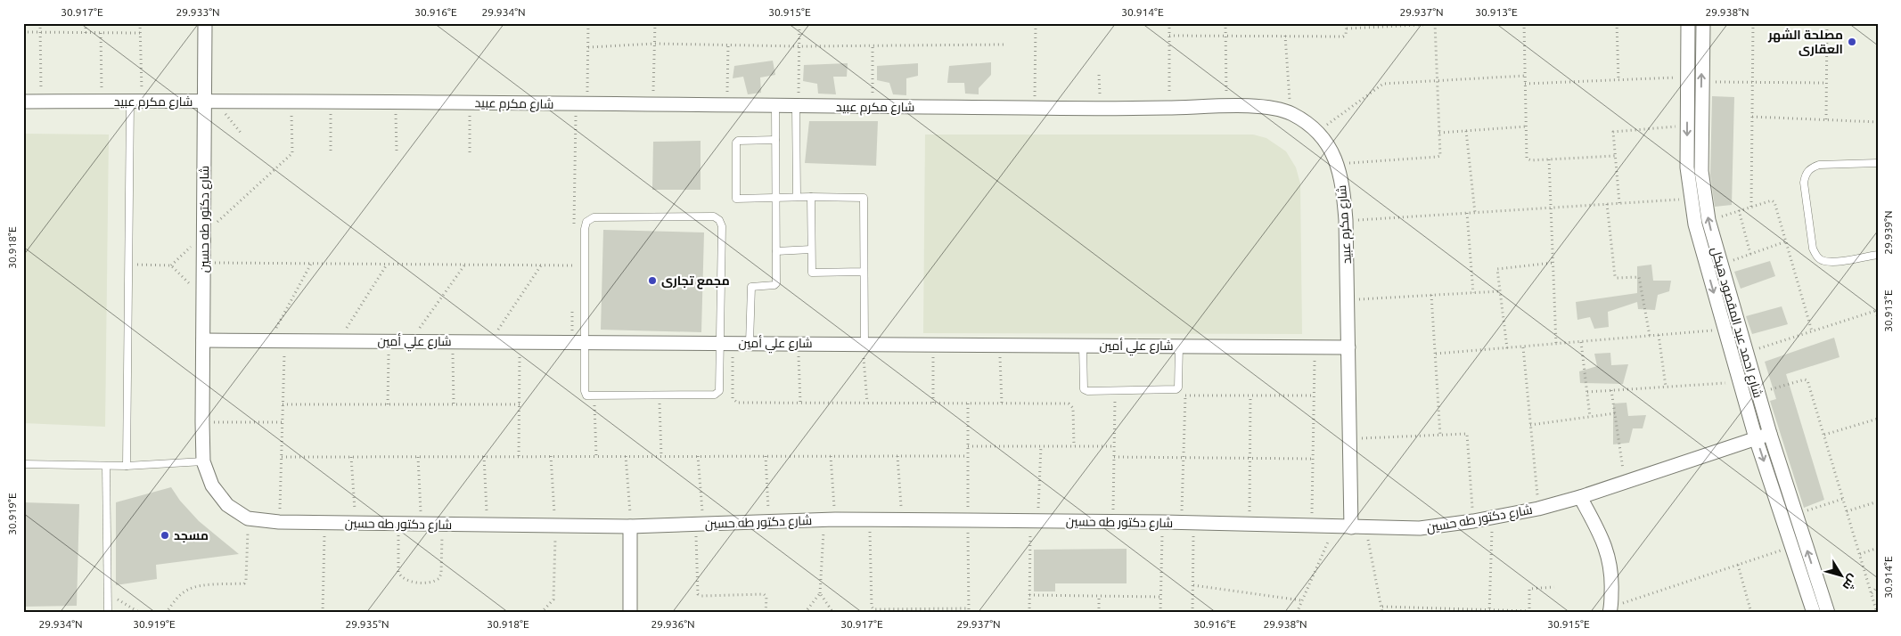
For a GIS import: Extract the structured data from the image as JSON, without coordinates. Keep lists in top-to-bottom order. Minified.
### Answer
{"streets":{"street":["شارع مكرم عبيد","شارع دكتور طه حسين","شارع احمد عبد المقصود هيكل","شارع علي أمين"]},"crossings":[["شارع مكرم عبيد","شارع دكتور طه حسين"],["شارع مكرم عبيد","شارع علي أمين"],["شارع دكتور طه حسين","شارع احمد عبد المقصود هيكل"],["شارع دكتور طه حسين","شارع علي أمين"]],"places":["مصلحة الشهر العقارى","مجمع تجارى","مسجد"],"north":"bottom right","coordinates":["30.917°E","29.933°N","30.916°E","29.934°N","30.915°E","30.914°E","29.937°N","30.913°E","29.938°N","29.939°N","30.918°E","30.919°E","29.935°N","29.936°N"]}
